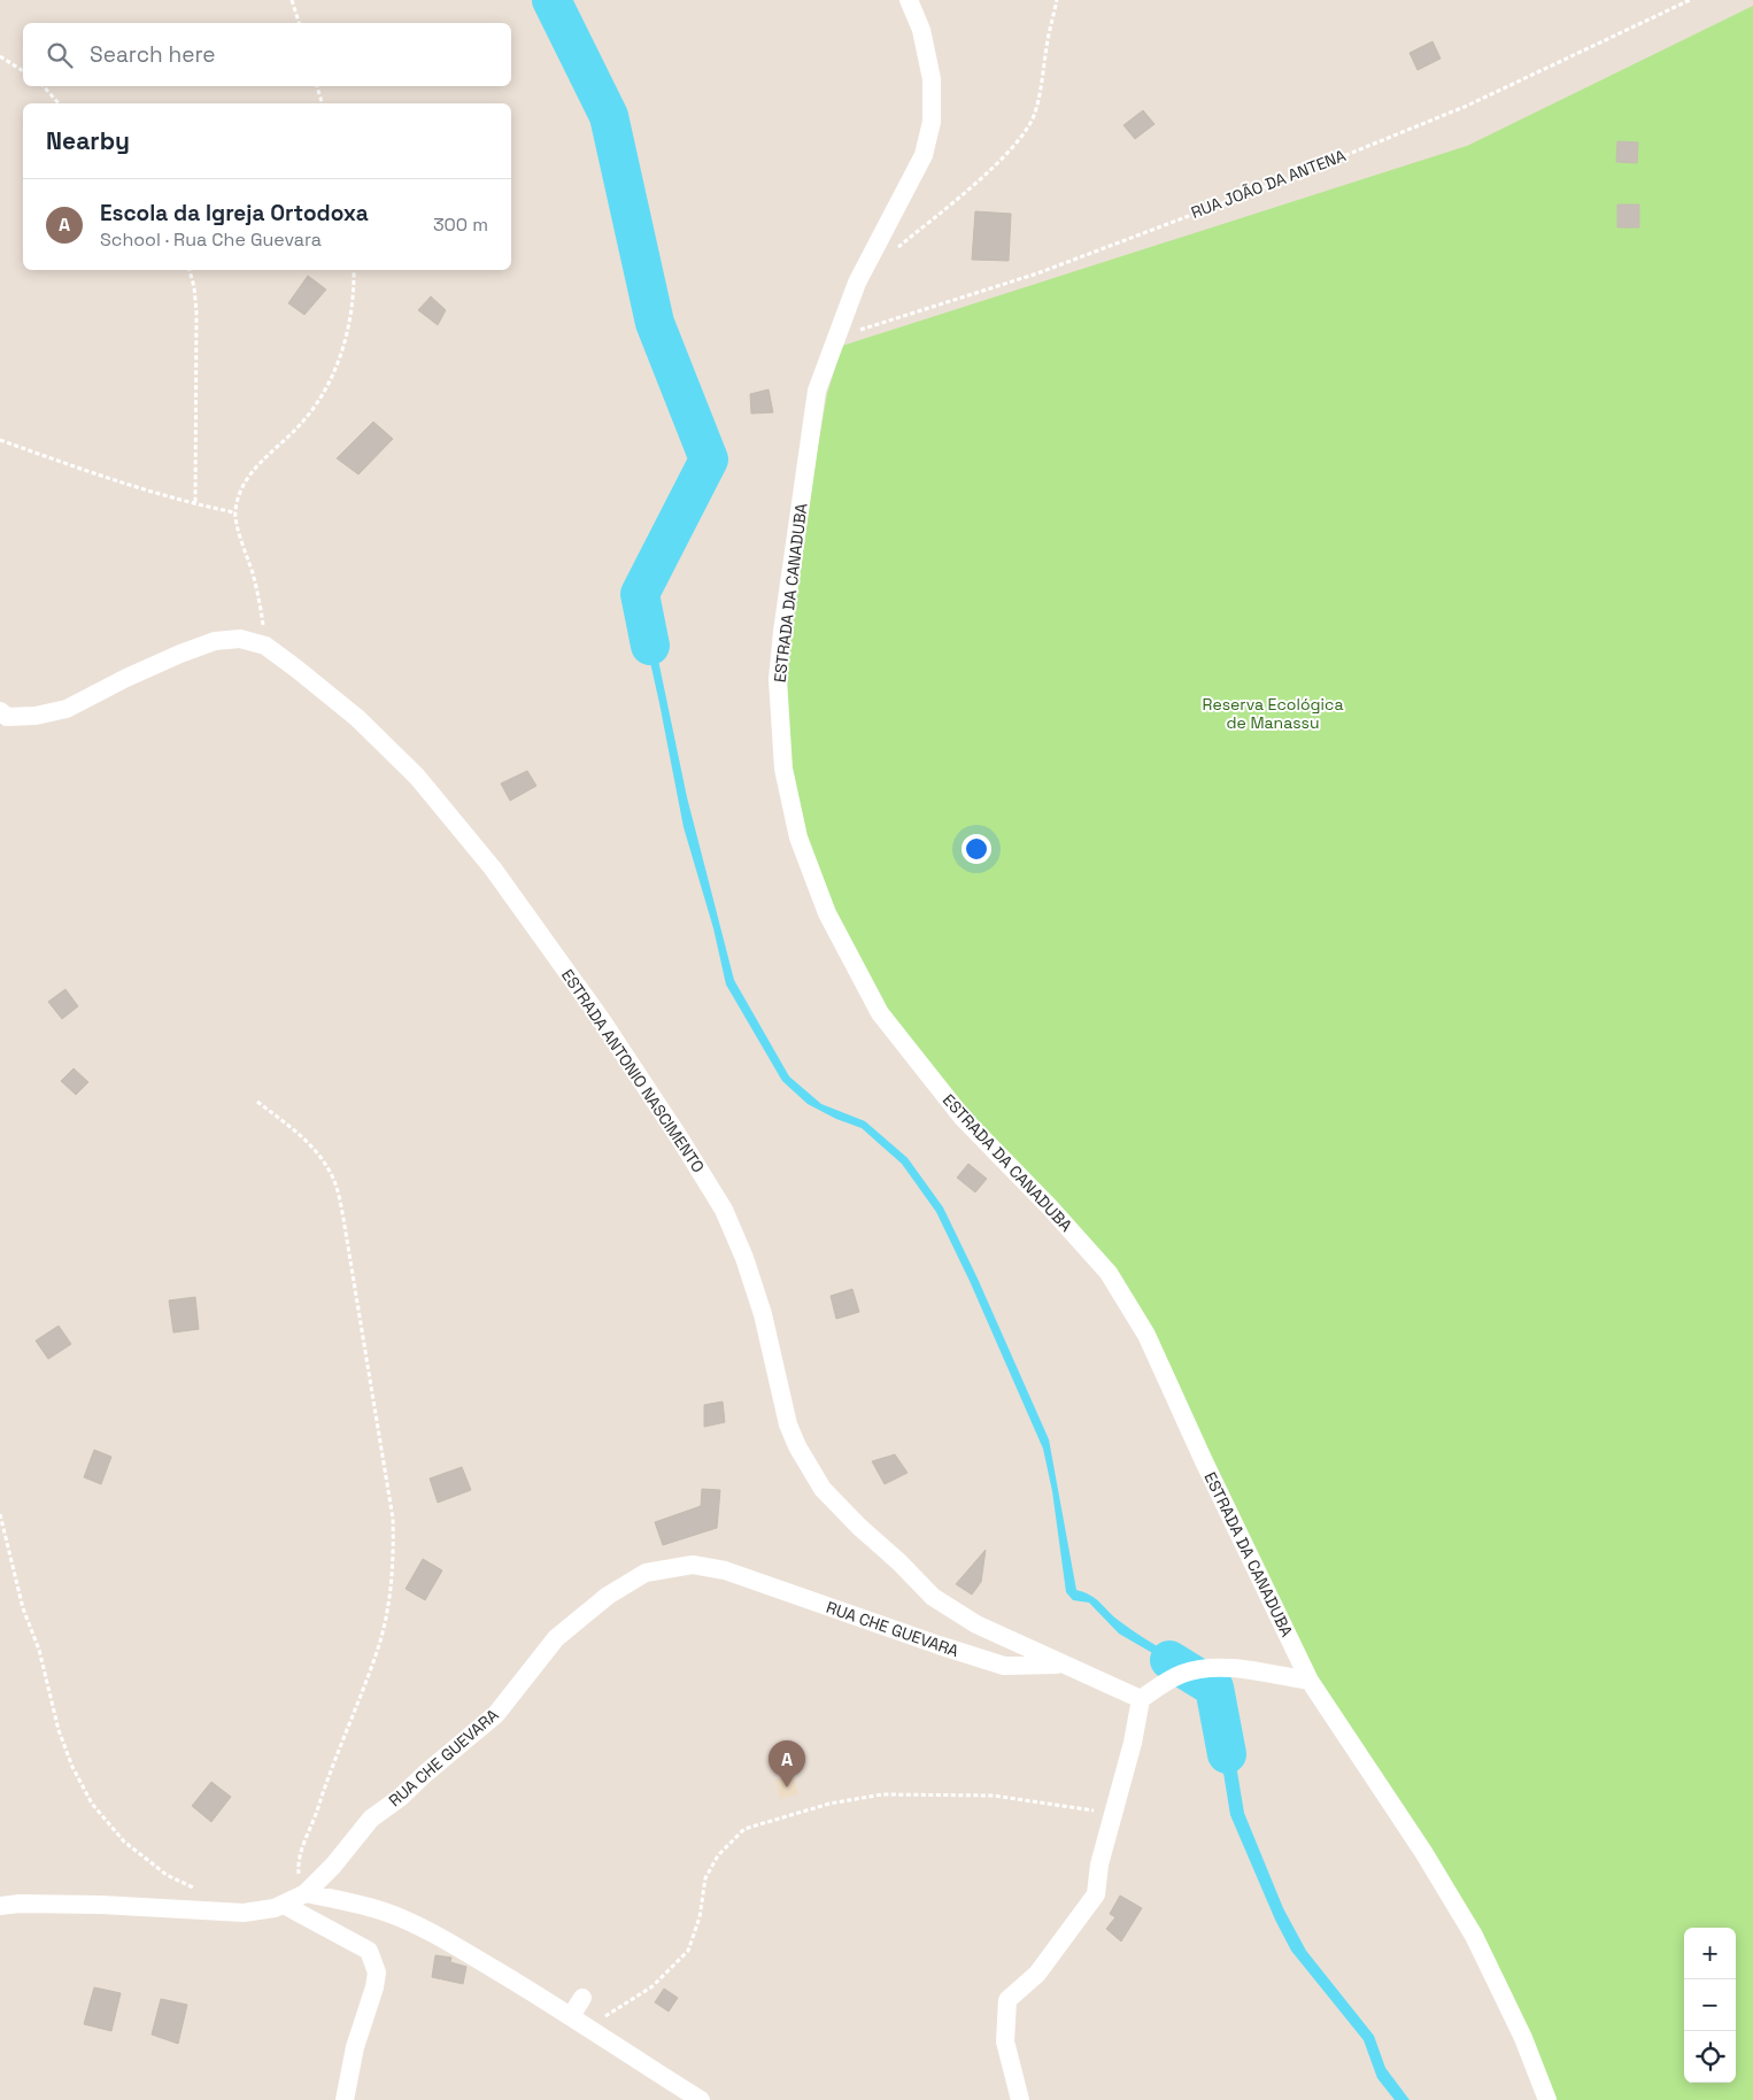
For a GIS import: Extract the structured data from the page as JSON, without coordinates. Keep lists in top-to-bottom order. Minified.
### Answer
{"streets":{"street":["ESTRADA DA CANADUBA","ESTRADA ANTONIO NASCIMENTO","RUA CHE GUEVARA"],"path":["RUA JOÃO DA ANTENA"]},"crossings":[["RUA JOÃO DA ANTENA","ESTRADA DA CANADUBA"],["ESTRADA ANTONIO NASCIMENTO","RUA CHE GUEVARA"]],"parks":["Reserva Ecológica de Manassu"],"page":{"search":"Search here","heading":"Nearby","list":[{"mark":"A","name":"Escola da Igreja Ortodoxa","note":"School · Rua Che Guevara","value":"300 m"}],"pins":"A","map_buttons":["+","−"]}}
